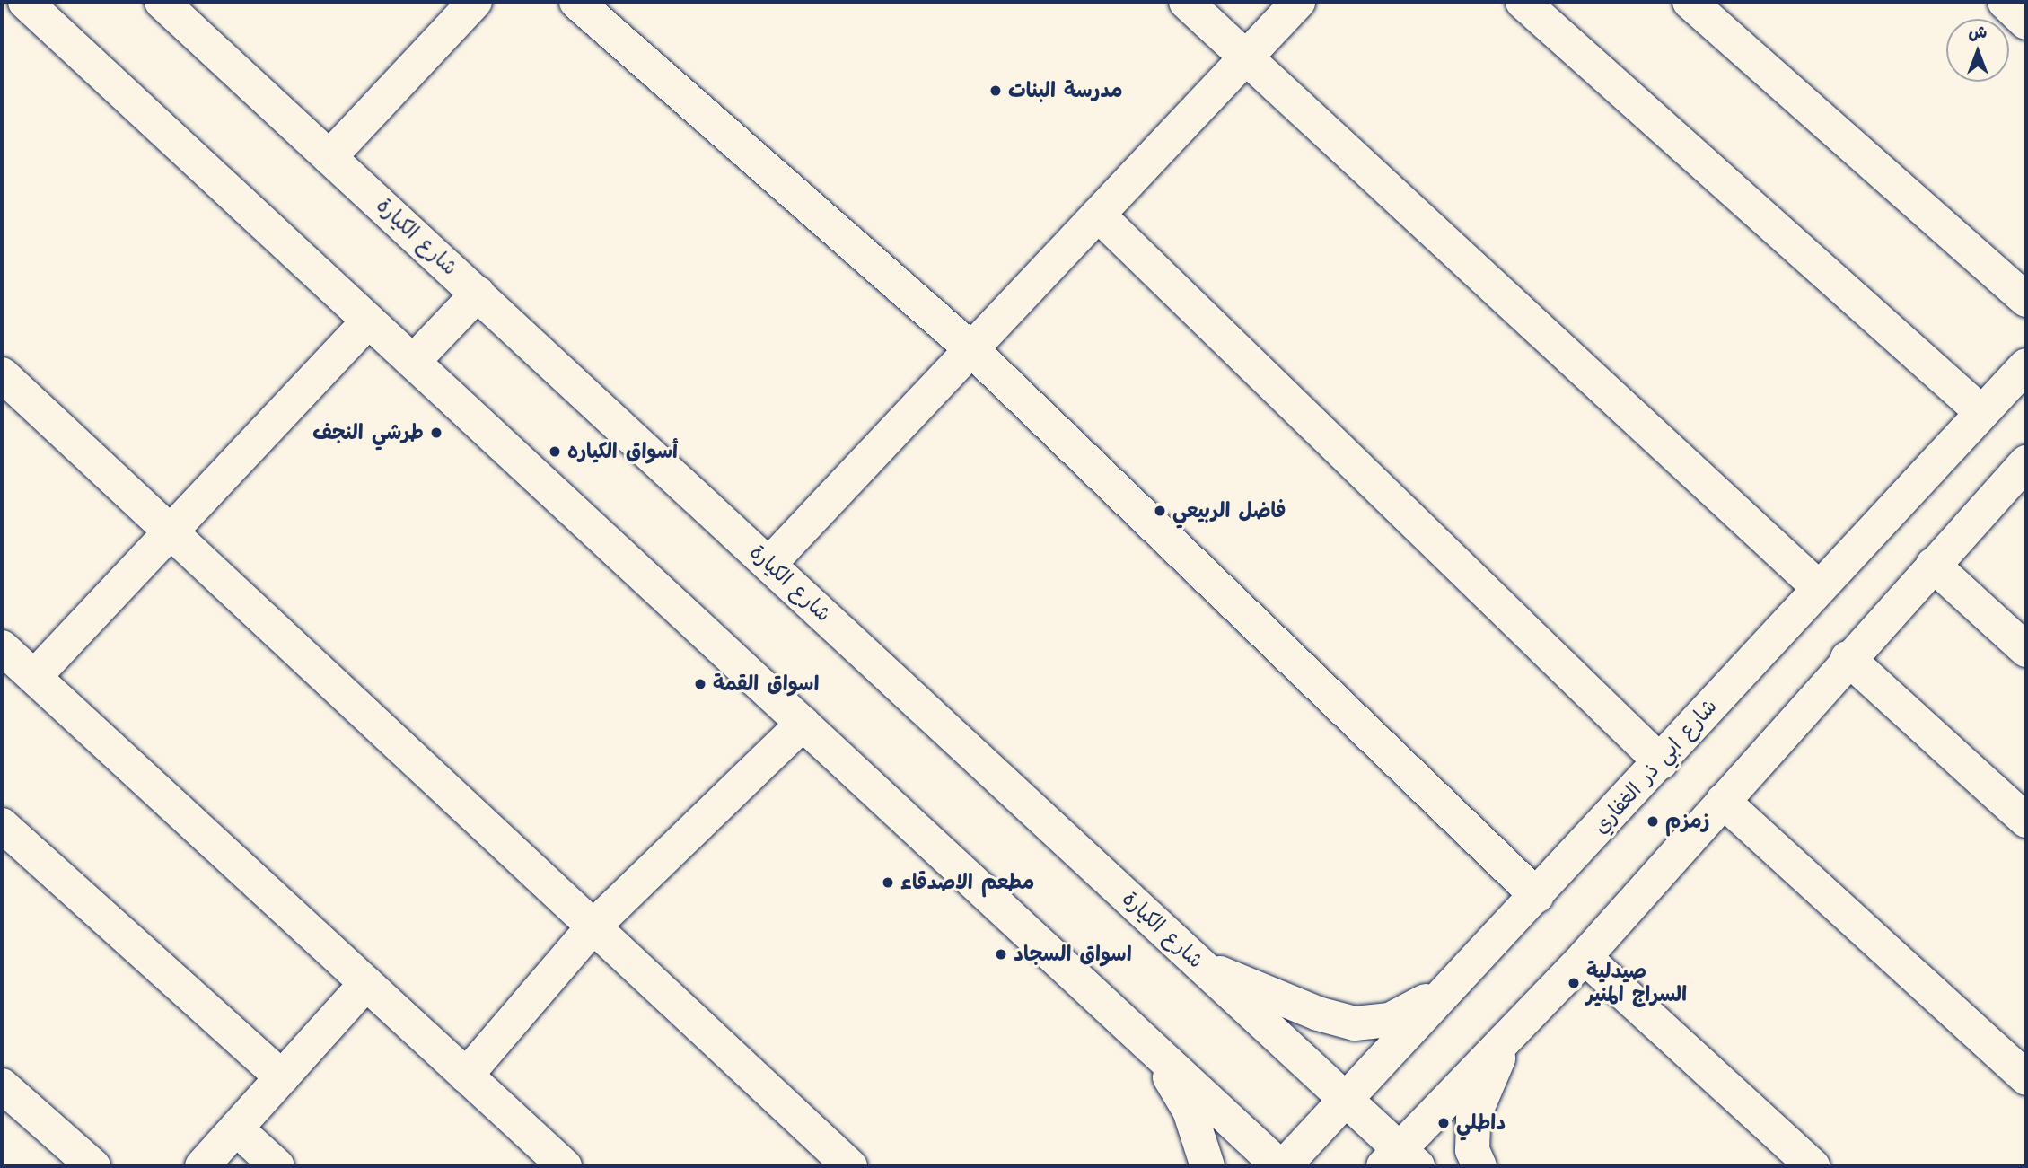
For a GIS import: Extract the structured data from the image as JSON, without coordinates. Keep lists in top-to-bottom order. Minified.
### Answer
{"streets":{"street":["شارع الكيارة","شارع ابي ذر الغفاري"]},"crossings":[["شارع الكيارة","شارع ابي ذر الغفاري"]],"places":["مدرسة البنات","طرشي النجف","أسواق الكياره","فاضل الربيعي","اسواق القمة","زمزم","مطعم الاصدقاء","اسواق السجاد","صيدلية السراج المنير","داطلي"],"north":"top"}
